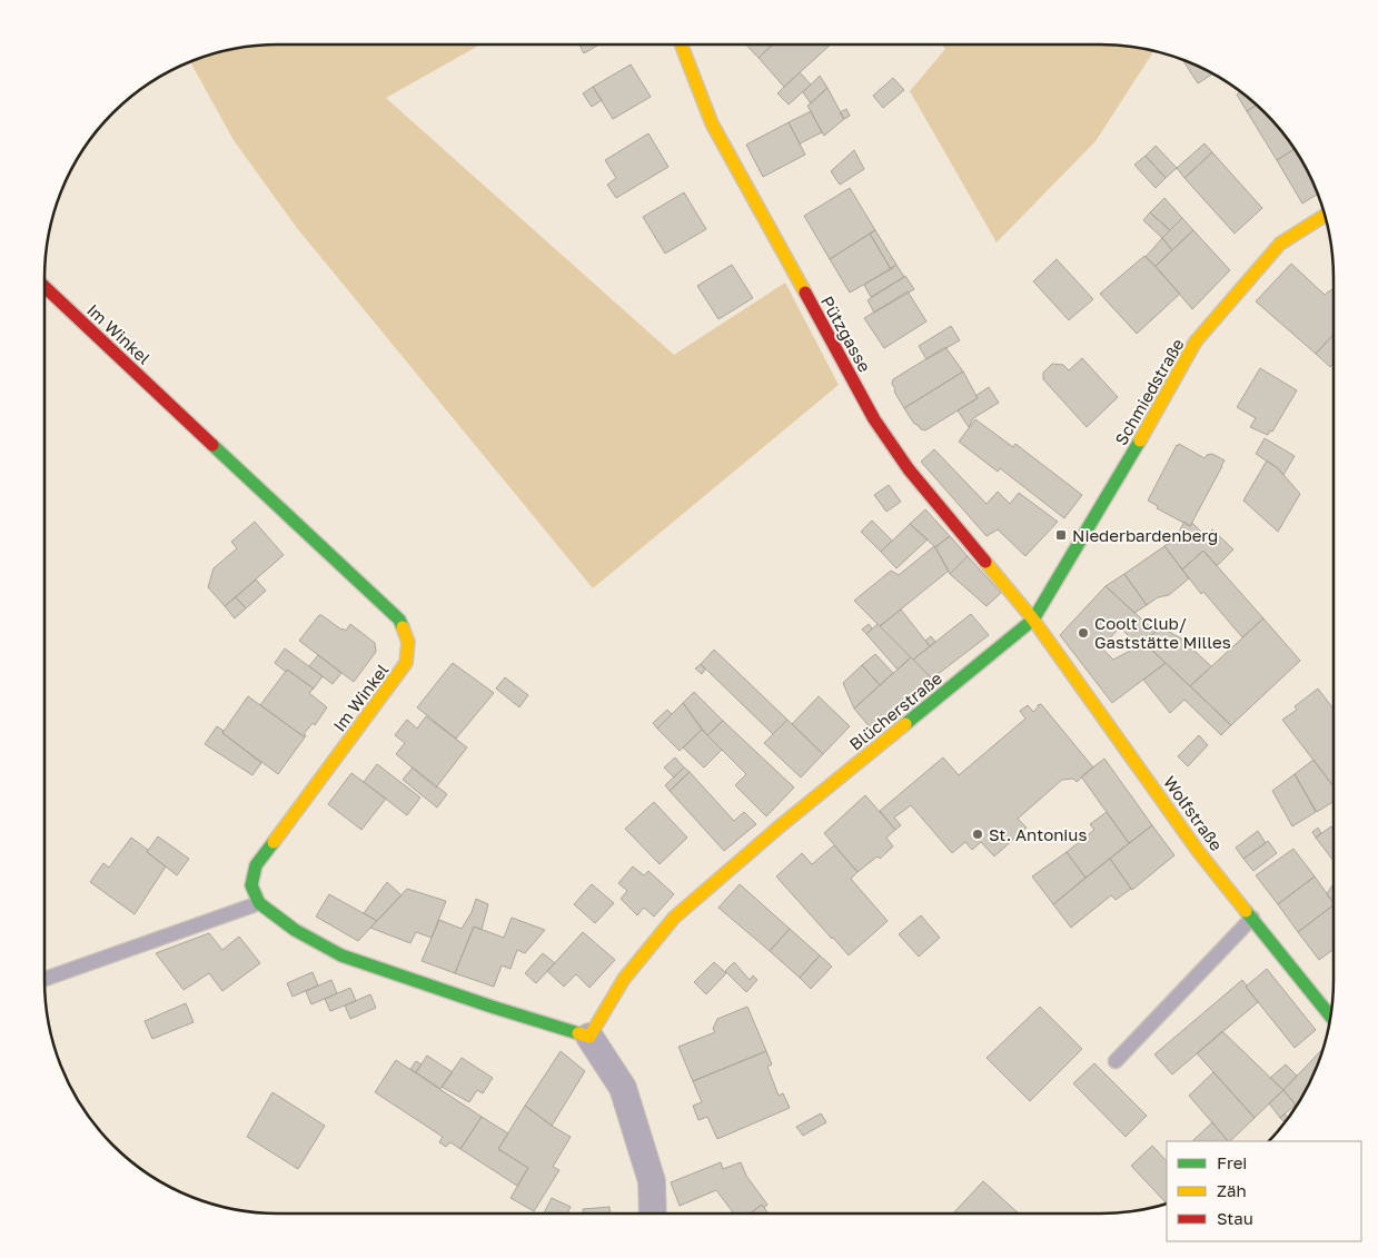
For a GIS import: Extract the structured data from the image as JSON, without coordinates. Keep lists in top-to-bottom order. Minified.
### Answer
{"streets":{"street":["Im Winkel","Pützgasse","Schmiedstraße","Blücherstraße","Wolfstraße"]},"crossings":[["Pützgasse","Schmiedstraße"],["Pützgasse","Blücherstraße"],["Pützgasse","Wolfstraße"],["Schmiedstraße","Blücherstraße"],["Schmiedstraße","Wolfstraße"],["Blücherstraße","Wolfstraße"]],"places":{"transit":["Niederbardenberg"],"other":["Coolt Club/ Gaststätte Milles","St. Antonius"]},"legend":["Frei","Zäh","Stau"]}
